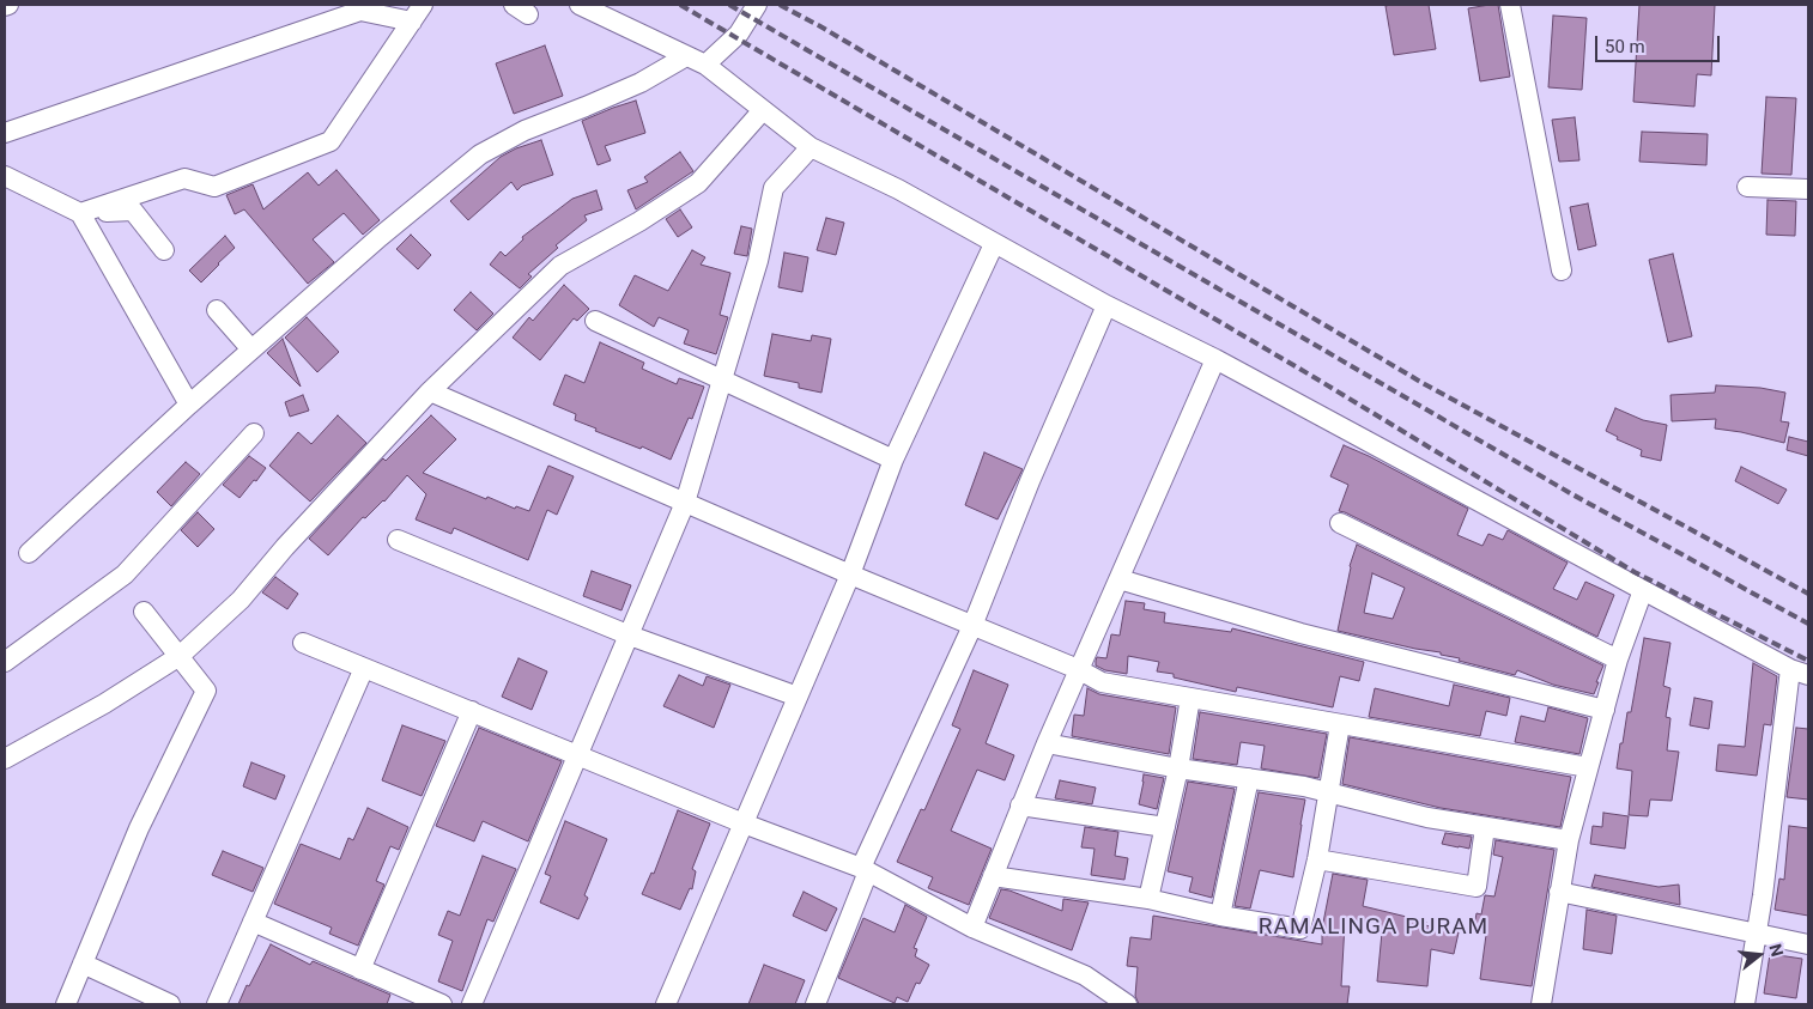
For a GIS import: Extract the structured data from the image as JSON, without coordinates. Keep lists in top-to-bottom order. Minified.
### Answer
{"districts":["RAMALINGA PURAM"],"scale_bar":"50 m","north":"right"}
